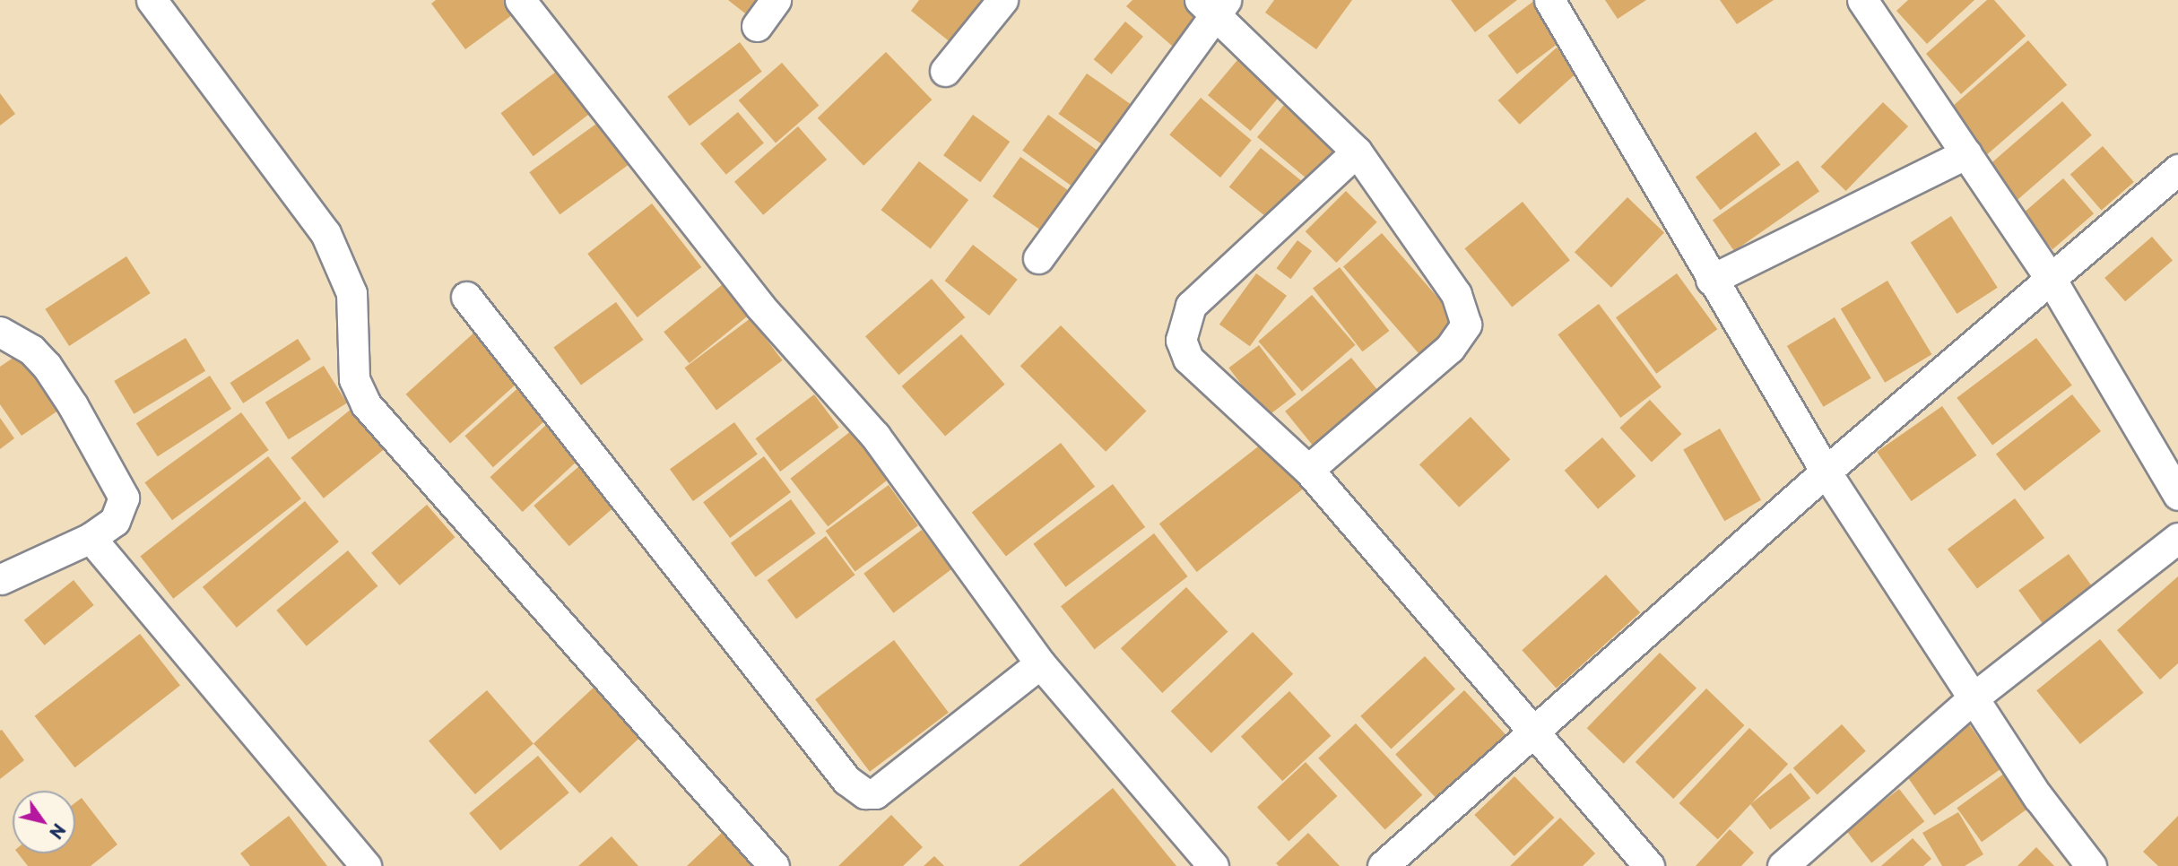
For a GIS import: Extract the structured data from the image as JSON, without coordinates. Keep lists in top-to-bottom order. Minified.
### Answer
{"north":"bottom right"}
